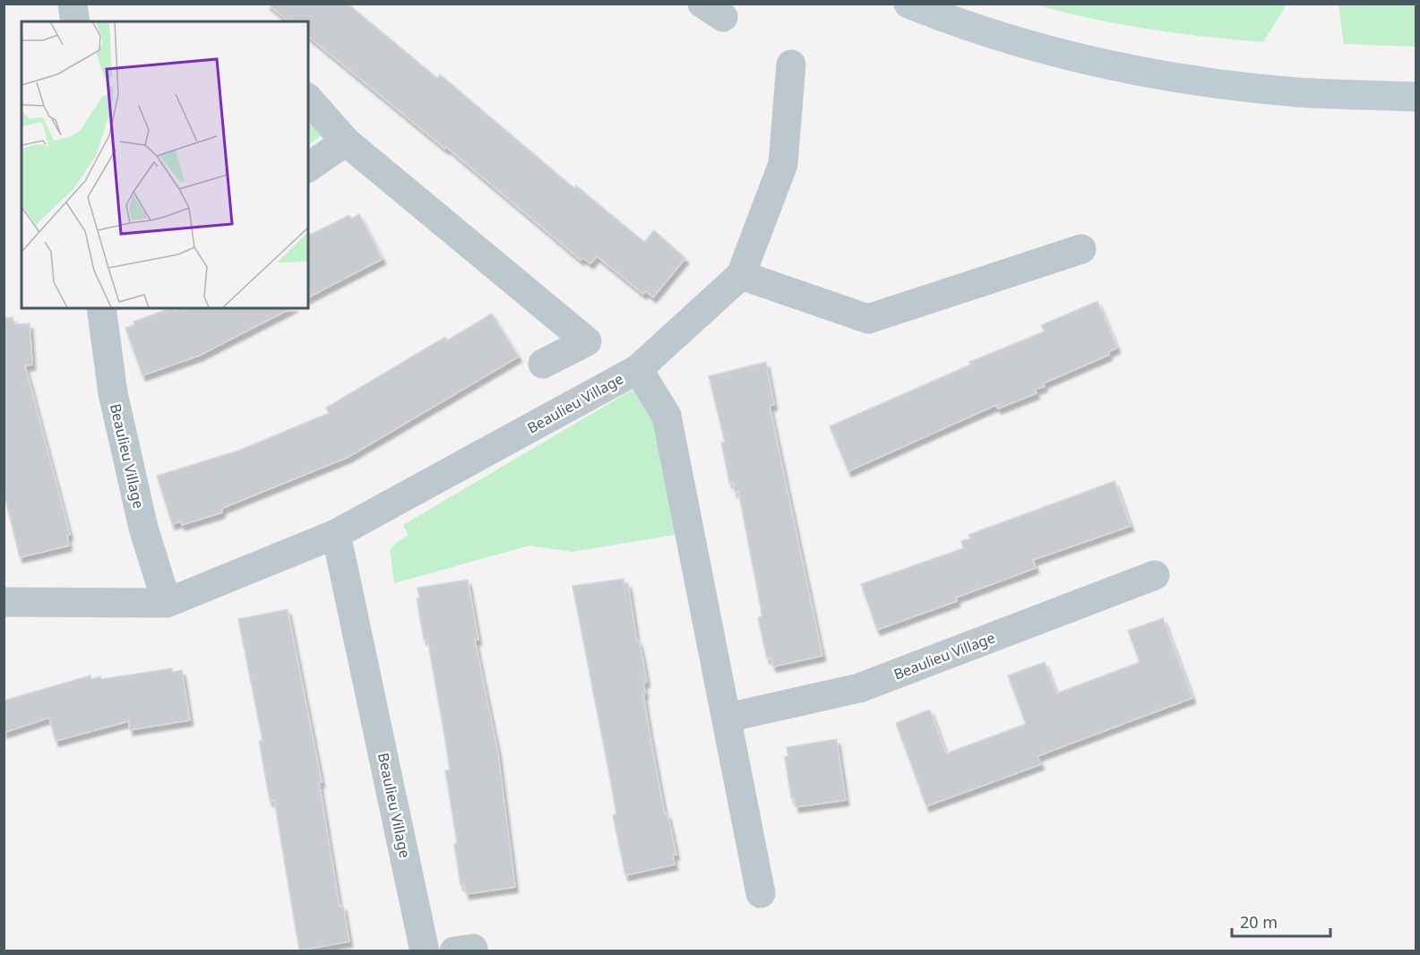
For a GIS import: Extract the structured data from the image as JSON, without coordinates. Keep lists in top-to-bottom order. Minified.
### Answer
{"streets":{"street":["Beaulieu Village"]},"scale_bar":"20 m"}
